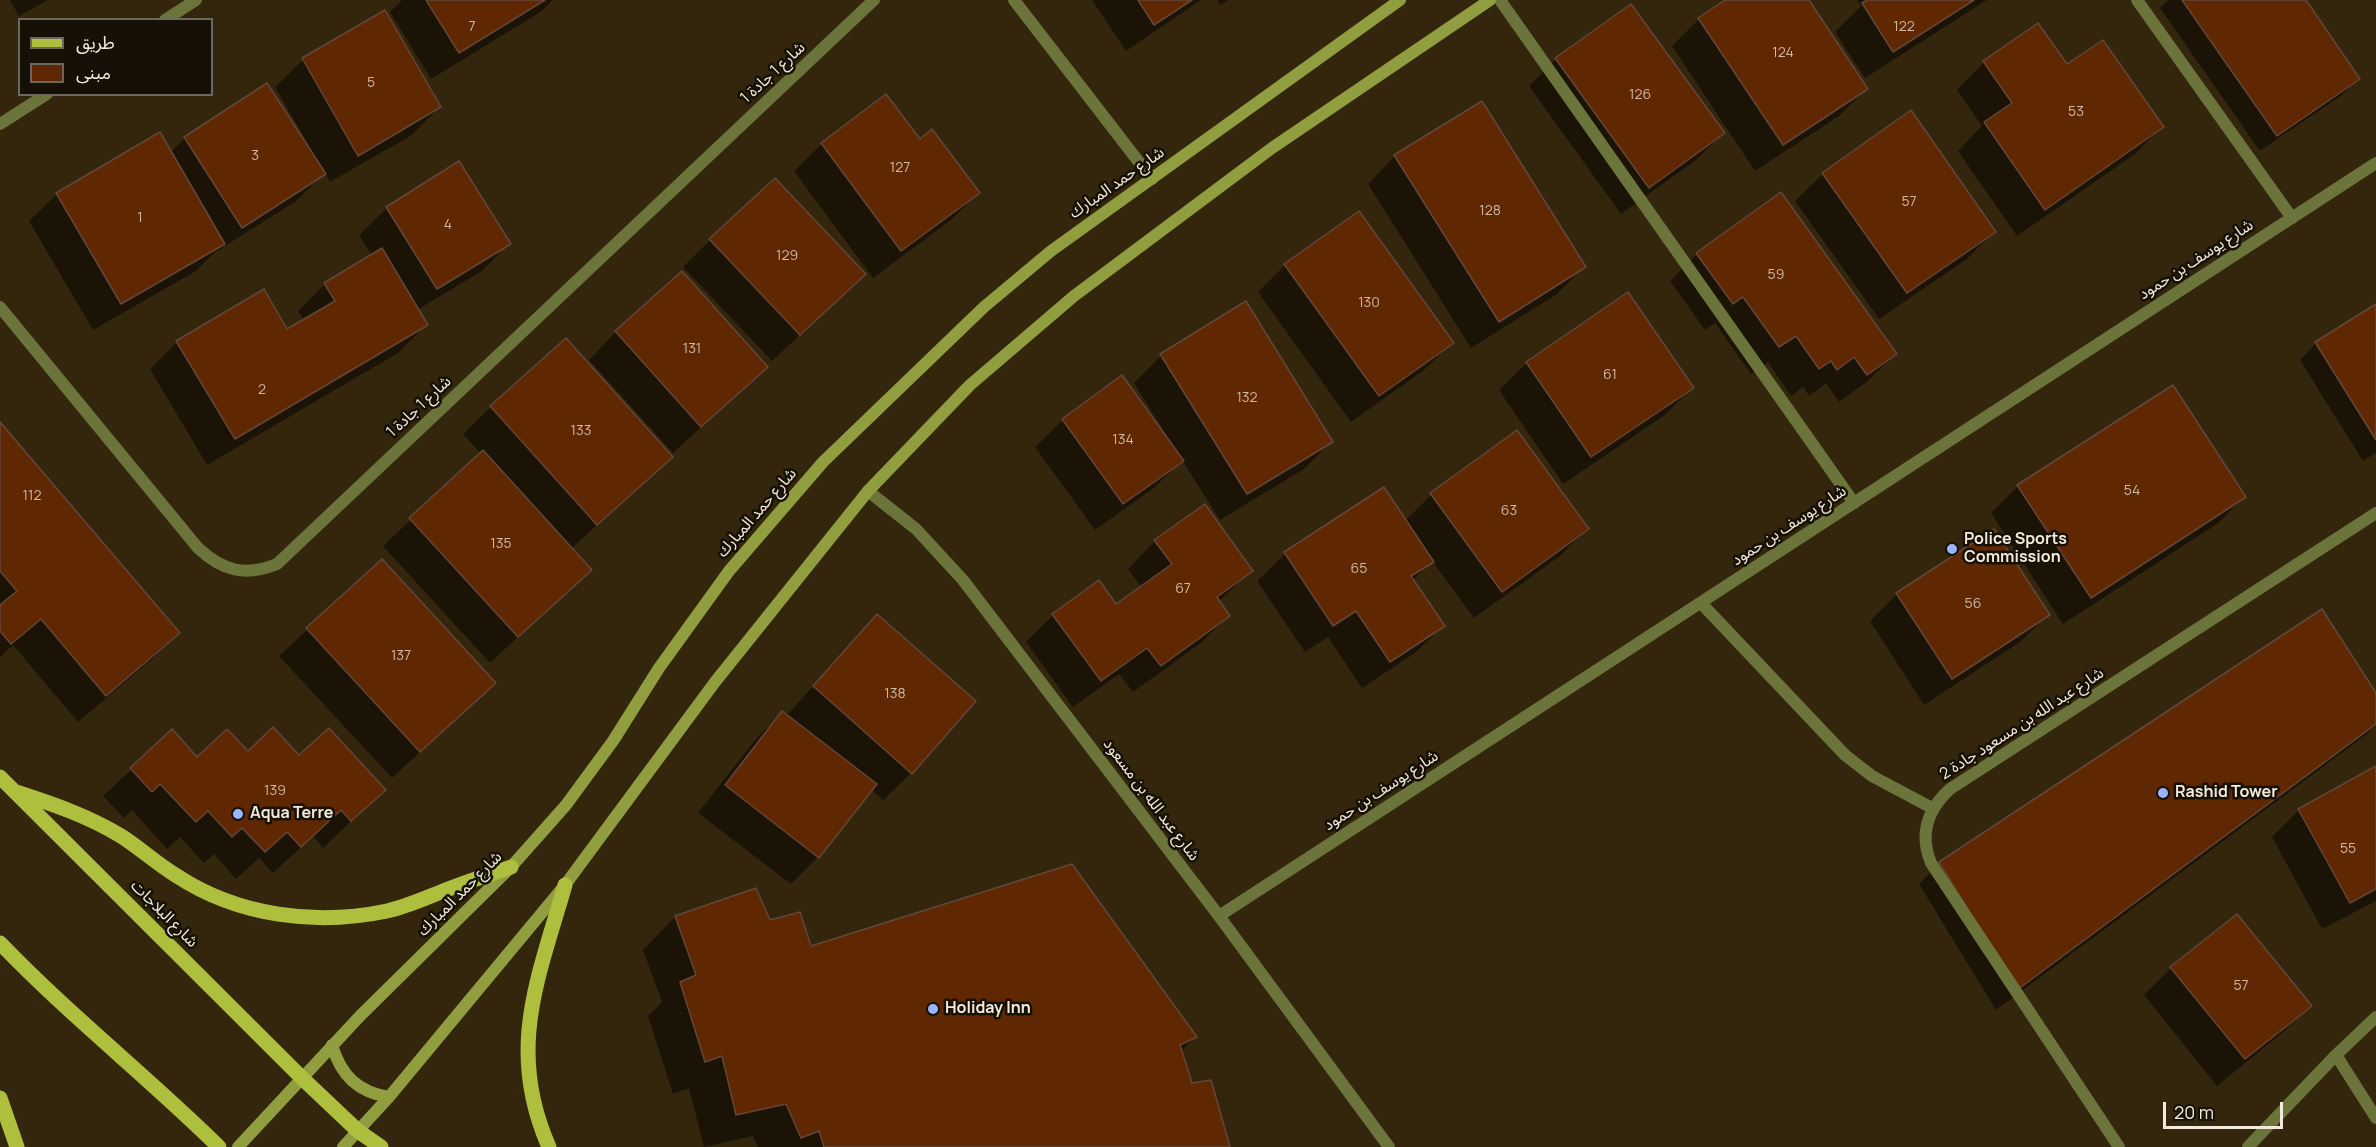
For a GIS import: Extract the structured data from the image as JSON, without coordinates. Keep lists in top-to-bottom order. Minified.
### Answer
{"streets":{"main road":["شارع حمد المبارك","شارع البلاجات"],"street":["شارع 1 جادة 1","شارع يوسف بن حمود","شارع عبد الله بن مسعود جادة 2","شارع عبد الله بن مسعود"]},"crossings":[["شارع حمد المبارك","شارع البلاجات"],["شارع يوسف بن حمود","شارع عبد الله بن مسعود"]],"places":["Police Sports Commission","Rashid Tower","Aqua Terre","Holiday Inn"],"house_numbers":["7","122","124","5","126","53","3","127","57","128","1","4","129","59","130","131","61","2","132","133","134","54","112","63","135","65","67","56","137","138","139","55","57"],"legend":["طريق","مبنى"],"scale_bar":"20 m"}
